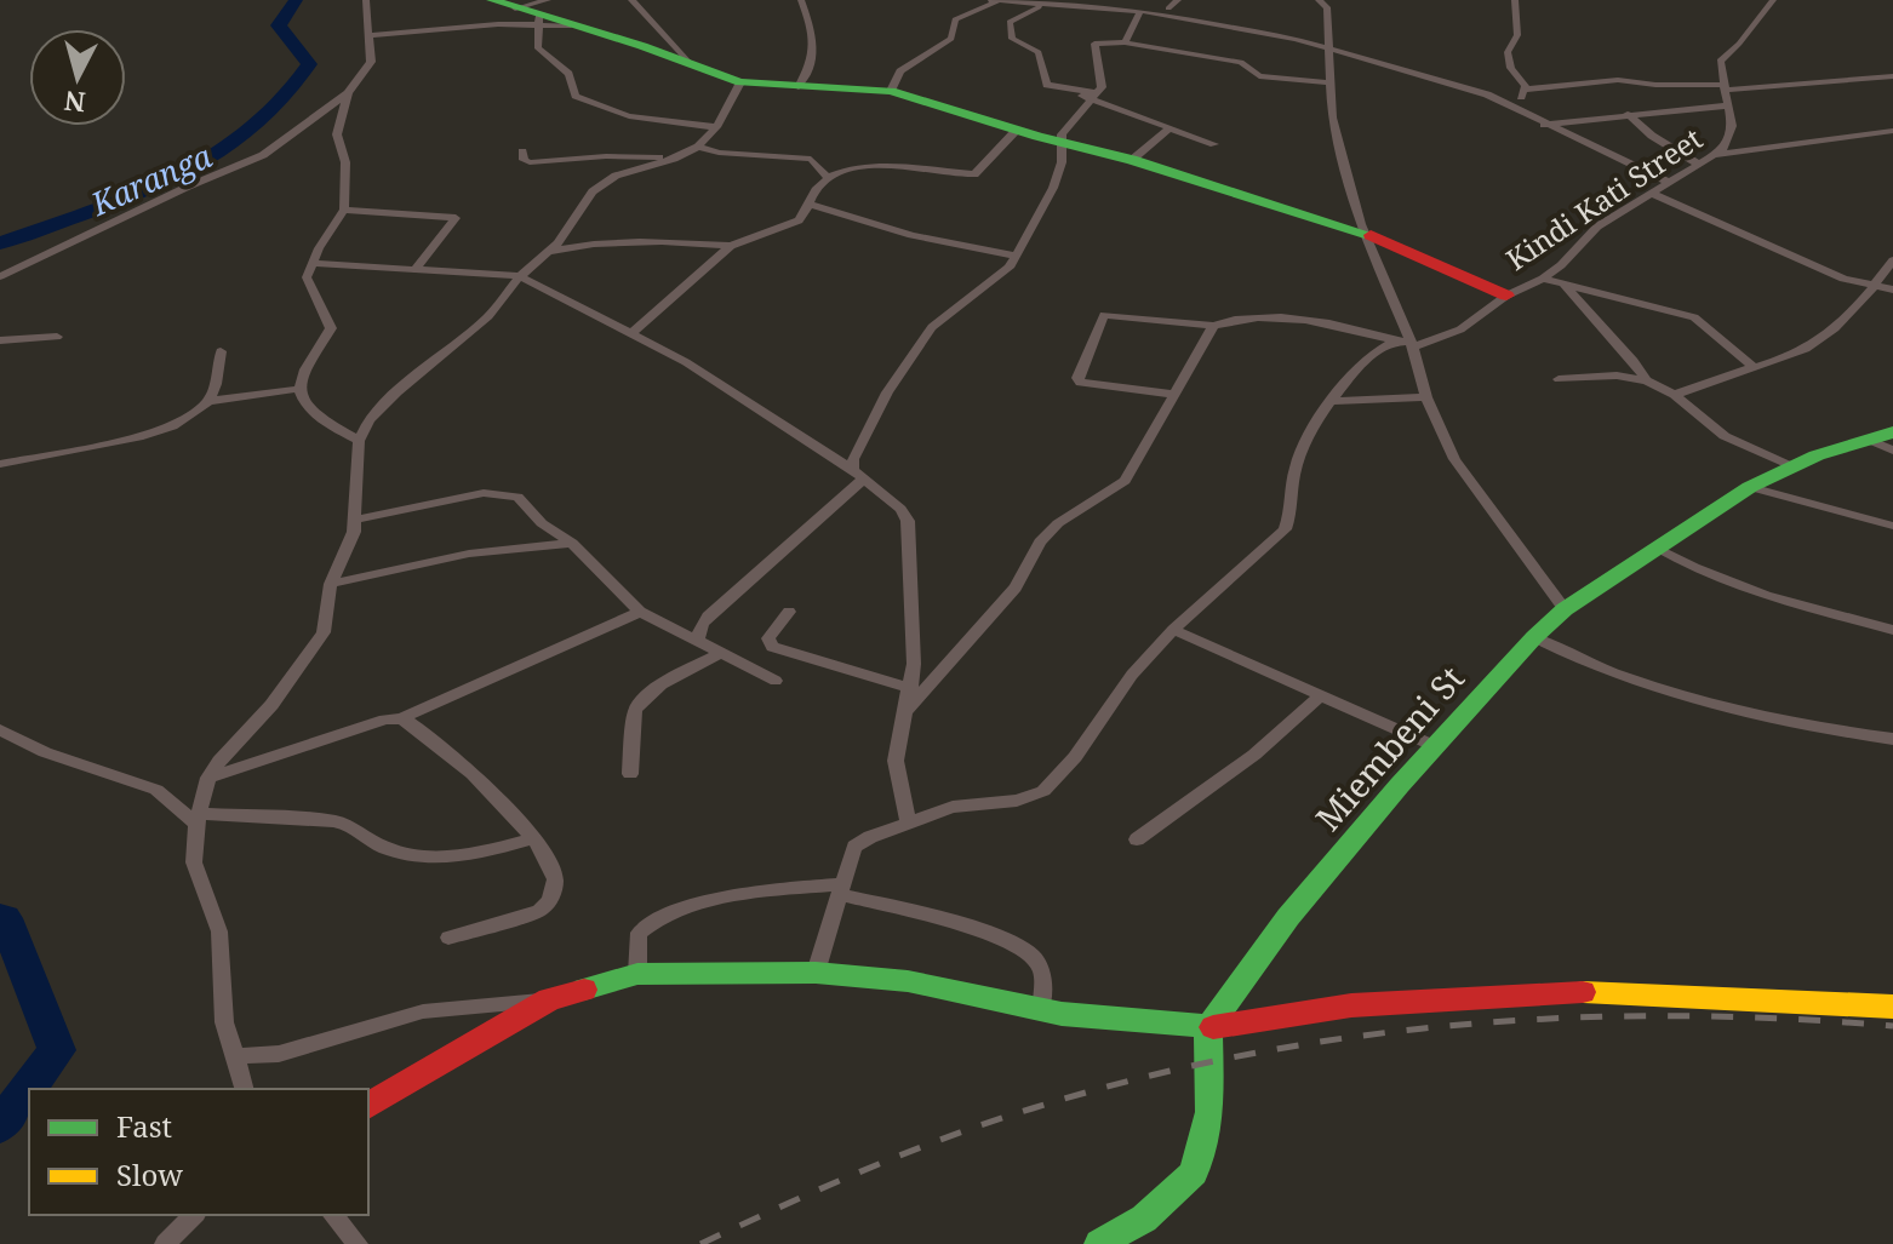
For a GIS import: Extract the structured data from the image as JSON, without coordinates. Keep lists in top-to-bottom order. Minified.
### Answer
{"streets":{"street":["Kindi Kati Street","Miembeni St"]},"water":["Karanga"],"legend":["Fast","Slow"],"north":"bottom"}
